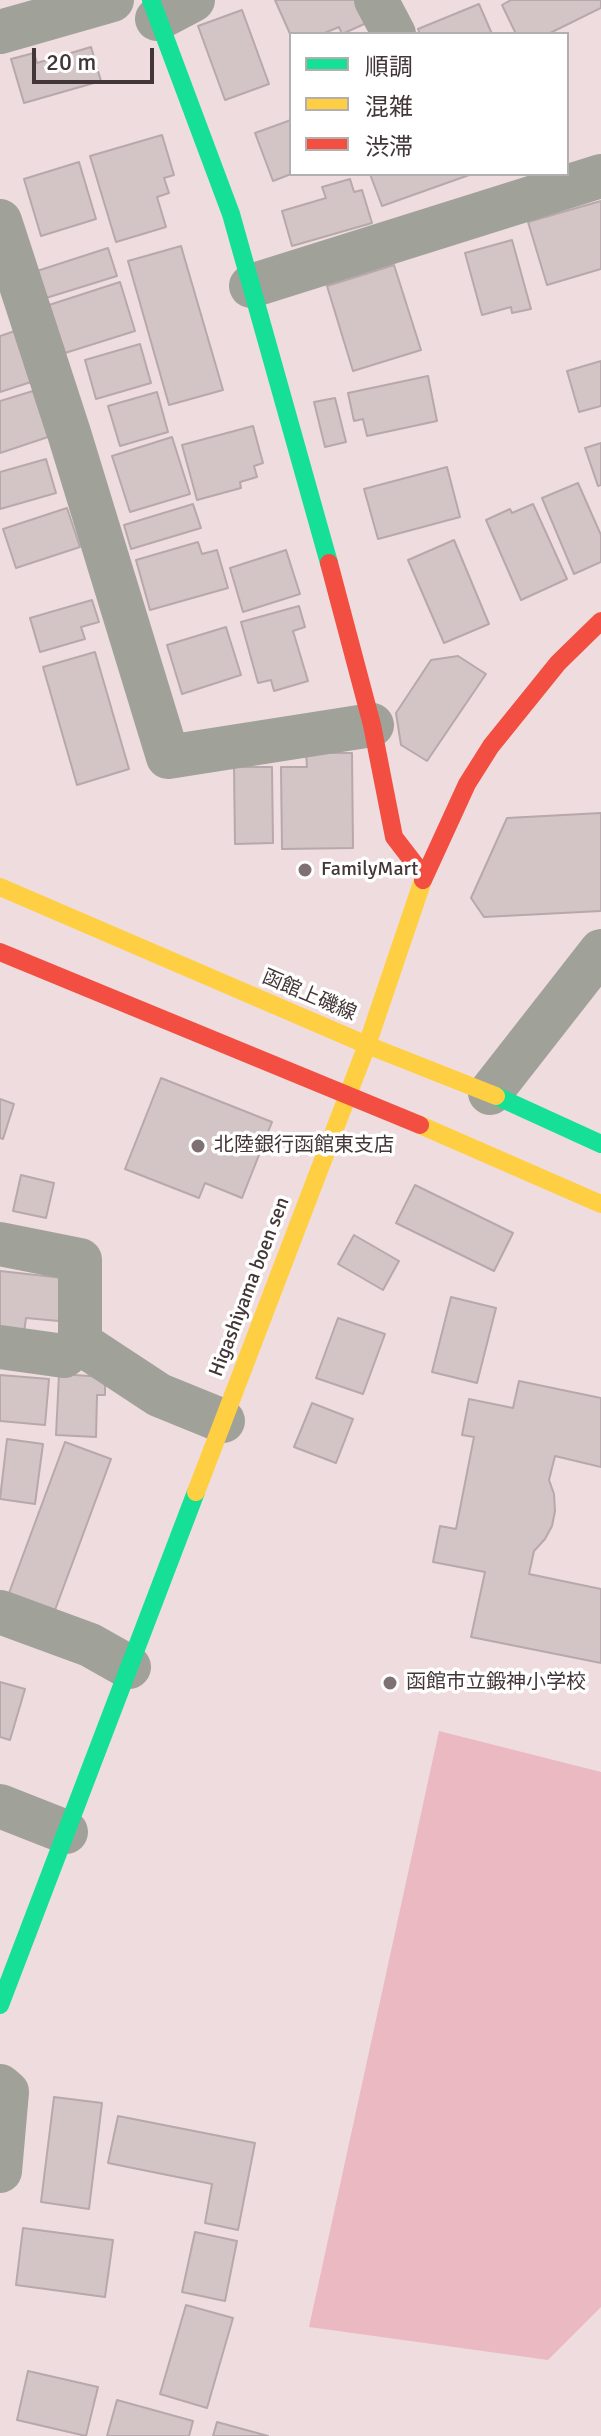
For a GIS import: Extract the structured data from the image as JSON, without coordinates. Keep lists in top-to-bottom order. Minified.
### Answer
{"streets":{"street":["函館上磯線","Higashiyama boen sen"]},"crossings":[["函館上磯線","Higashiyama boen sen"]],"places":["FamilyMart","北陸銀行函館東支店","函館市立鍛神小学校"],"legend":["順調","混雑","渋滞"],"scale_bar":"20 m"}
